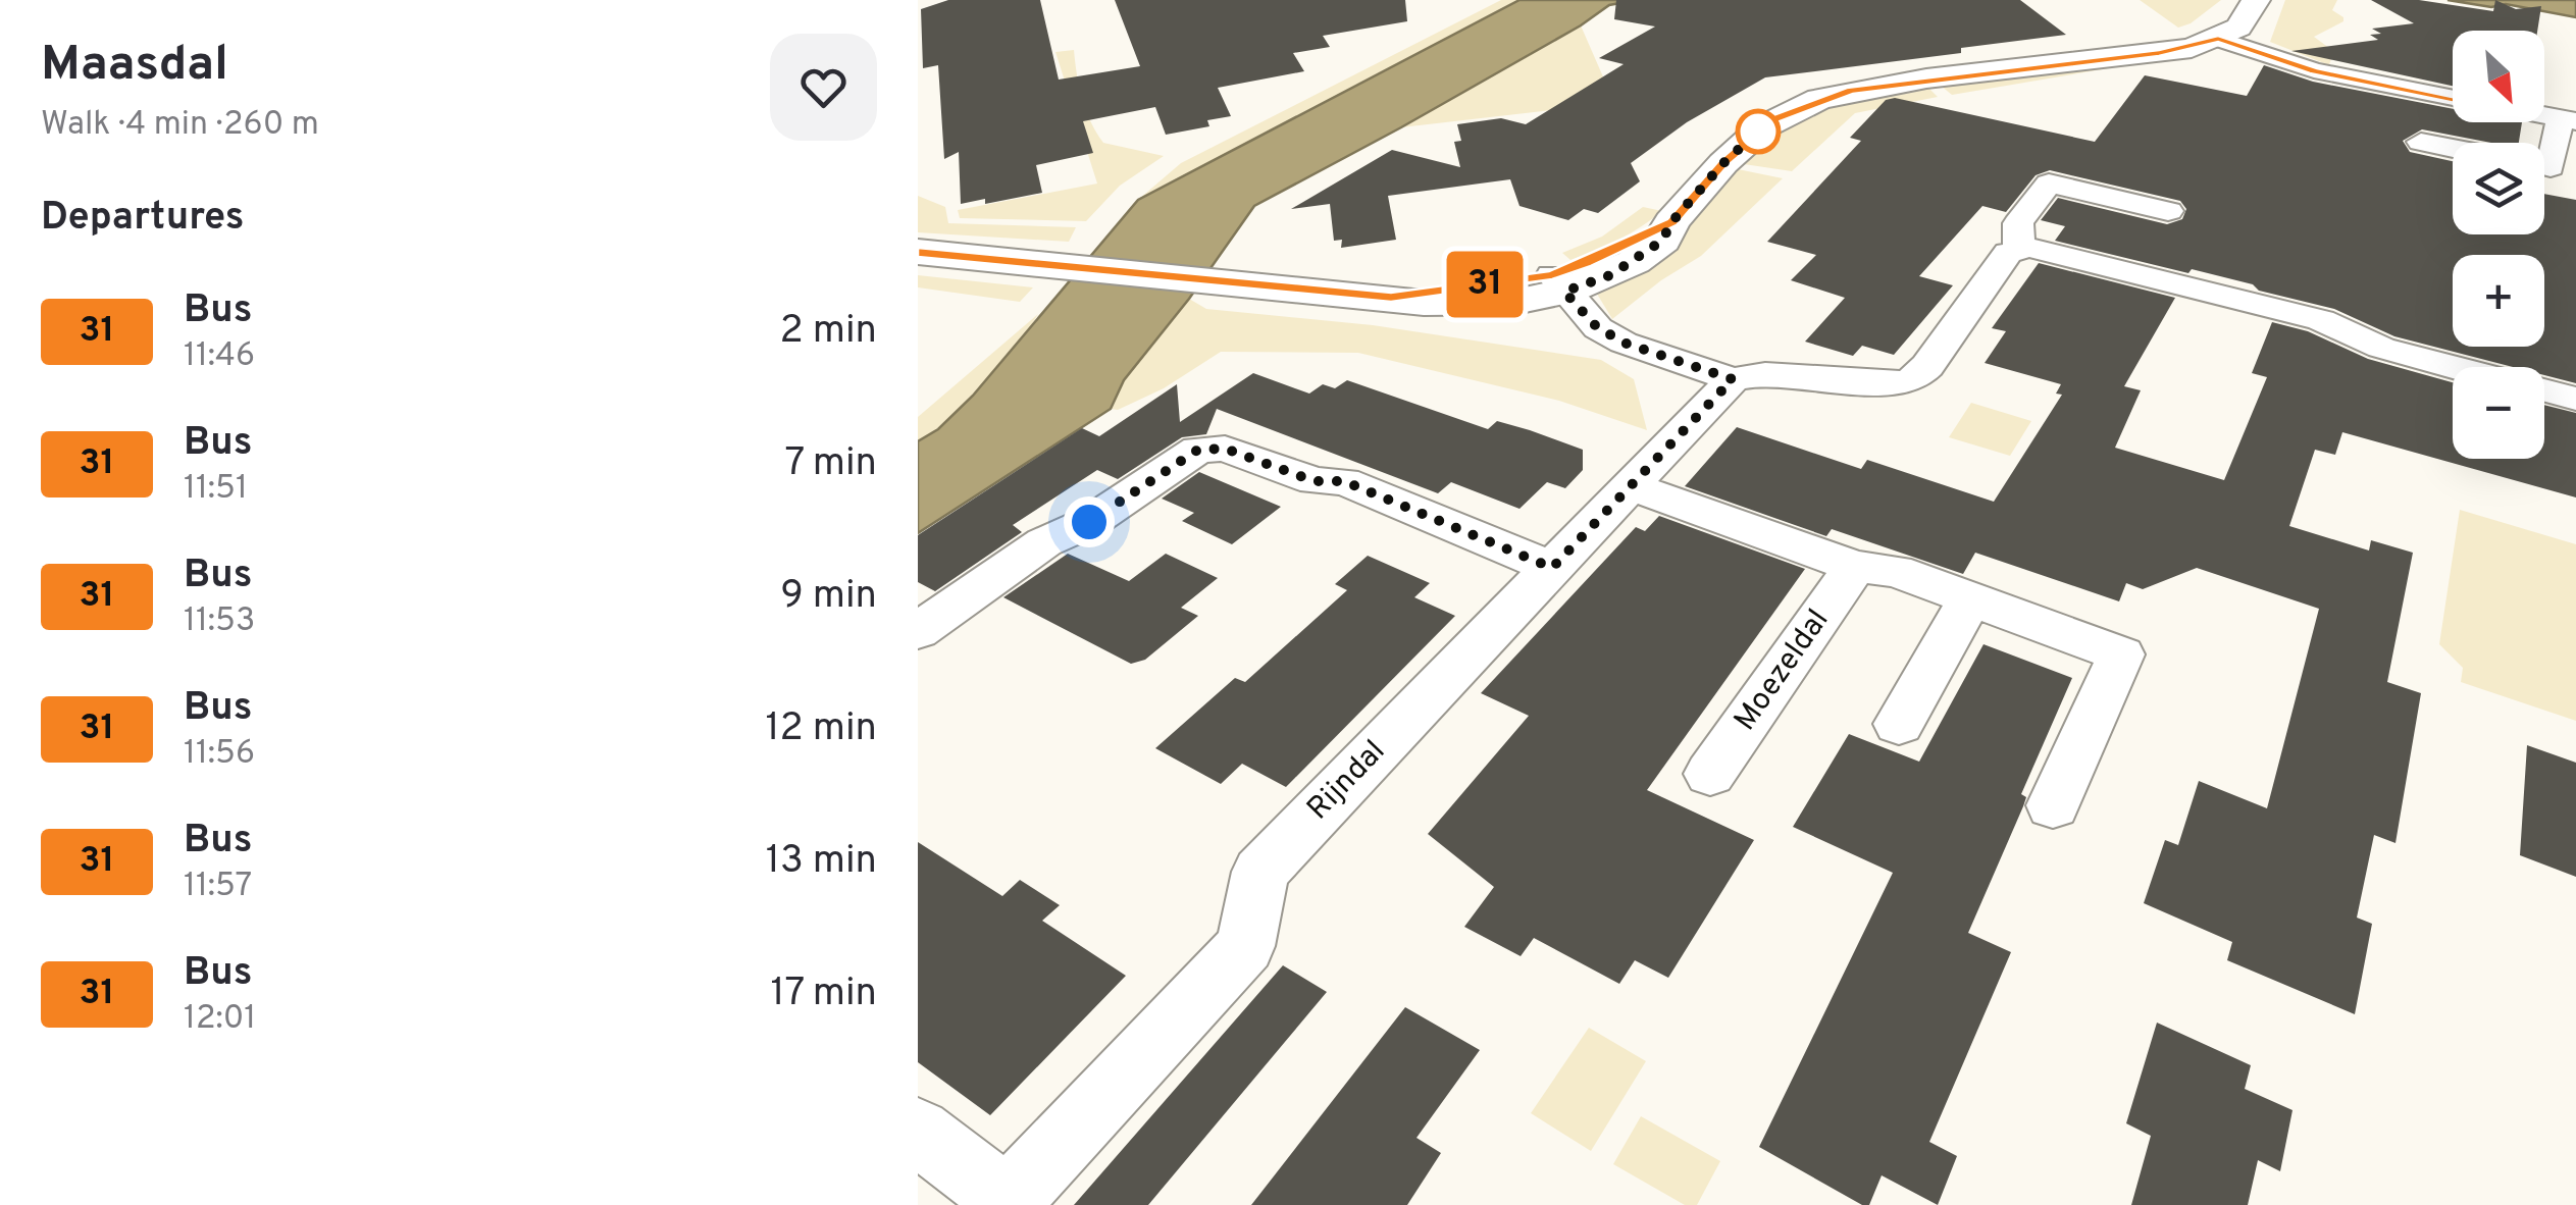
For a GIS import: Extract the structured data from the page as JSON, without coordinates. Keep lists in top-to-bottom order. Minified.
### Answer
{"streets":{"street":["Moezeldal","Rijndal"]},"lines":["bus line 31"],"north":"bottom right","page":{"heading":[["Maasdal","Walk · 4 min · 260 m"],"Departures"],"on_map":"31","map_buttons":["+","−"],"list":[{"mark":"31","name":"Bus","note":"11:46","value":"2 min"},{"mark":"31","name":"Bus","note":"11:51","value":"7 min"},{"mark":"31","name":"Bus","note":"11:53","value":"9 min"},{"mark":"31","name":"Bus","note":"11:56","value":"12 min"},{"mark":"31","name":"Bus","note":"11:57","value":"13 min"},{"mark":"31","name":"Bus","note":"12:01","value":"17 min"}]}}
